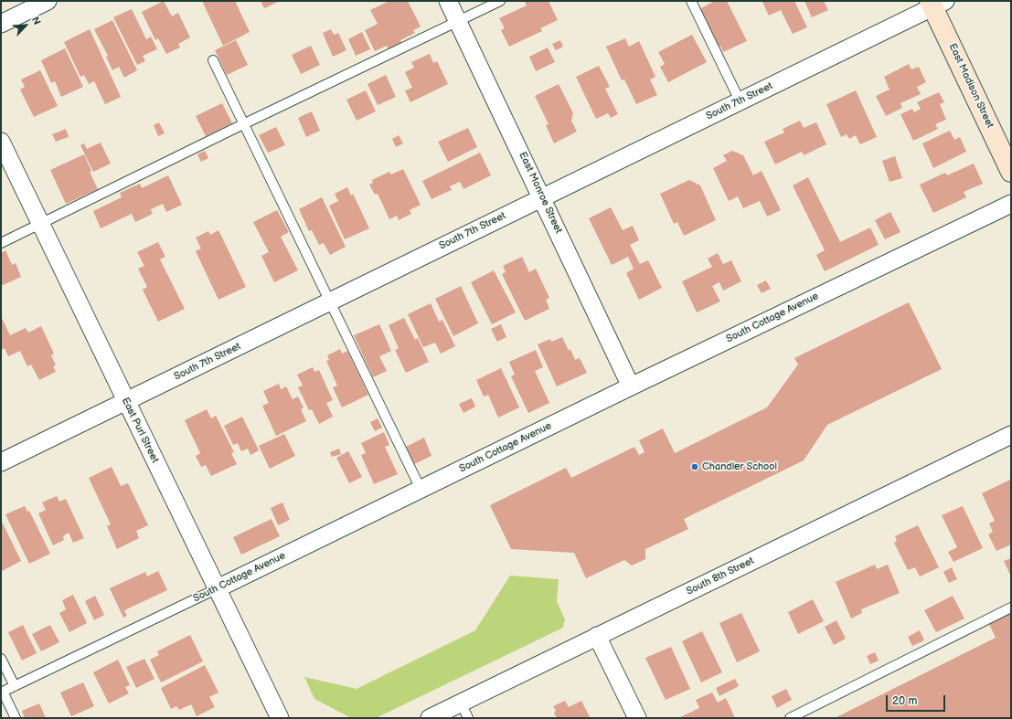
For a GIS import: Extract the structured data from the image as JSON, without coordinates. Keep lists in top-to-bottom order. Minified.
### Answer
{"streets":{"main road":["East Madison Street"],"street":["South 7th Street","East Monroe Street","South Cottage Avenue","East Purl Street","South 8th Street"]},"crossings":[["East Madison Street","South 7th Street"],["South 7th Street","East Monroe Street"],["South 7th Street","East Purl Street"],["East Monroe Street","South Cottage Avenue"],["South Cottage Avenue","East Purl Street"]],"places":["Chandler School"],"scale_bar":"20 m","north":"top right"}
